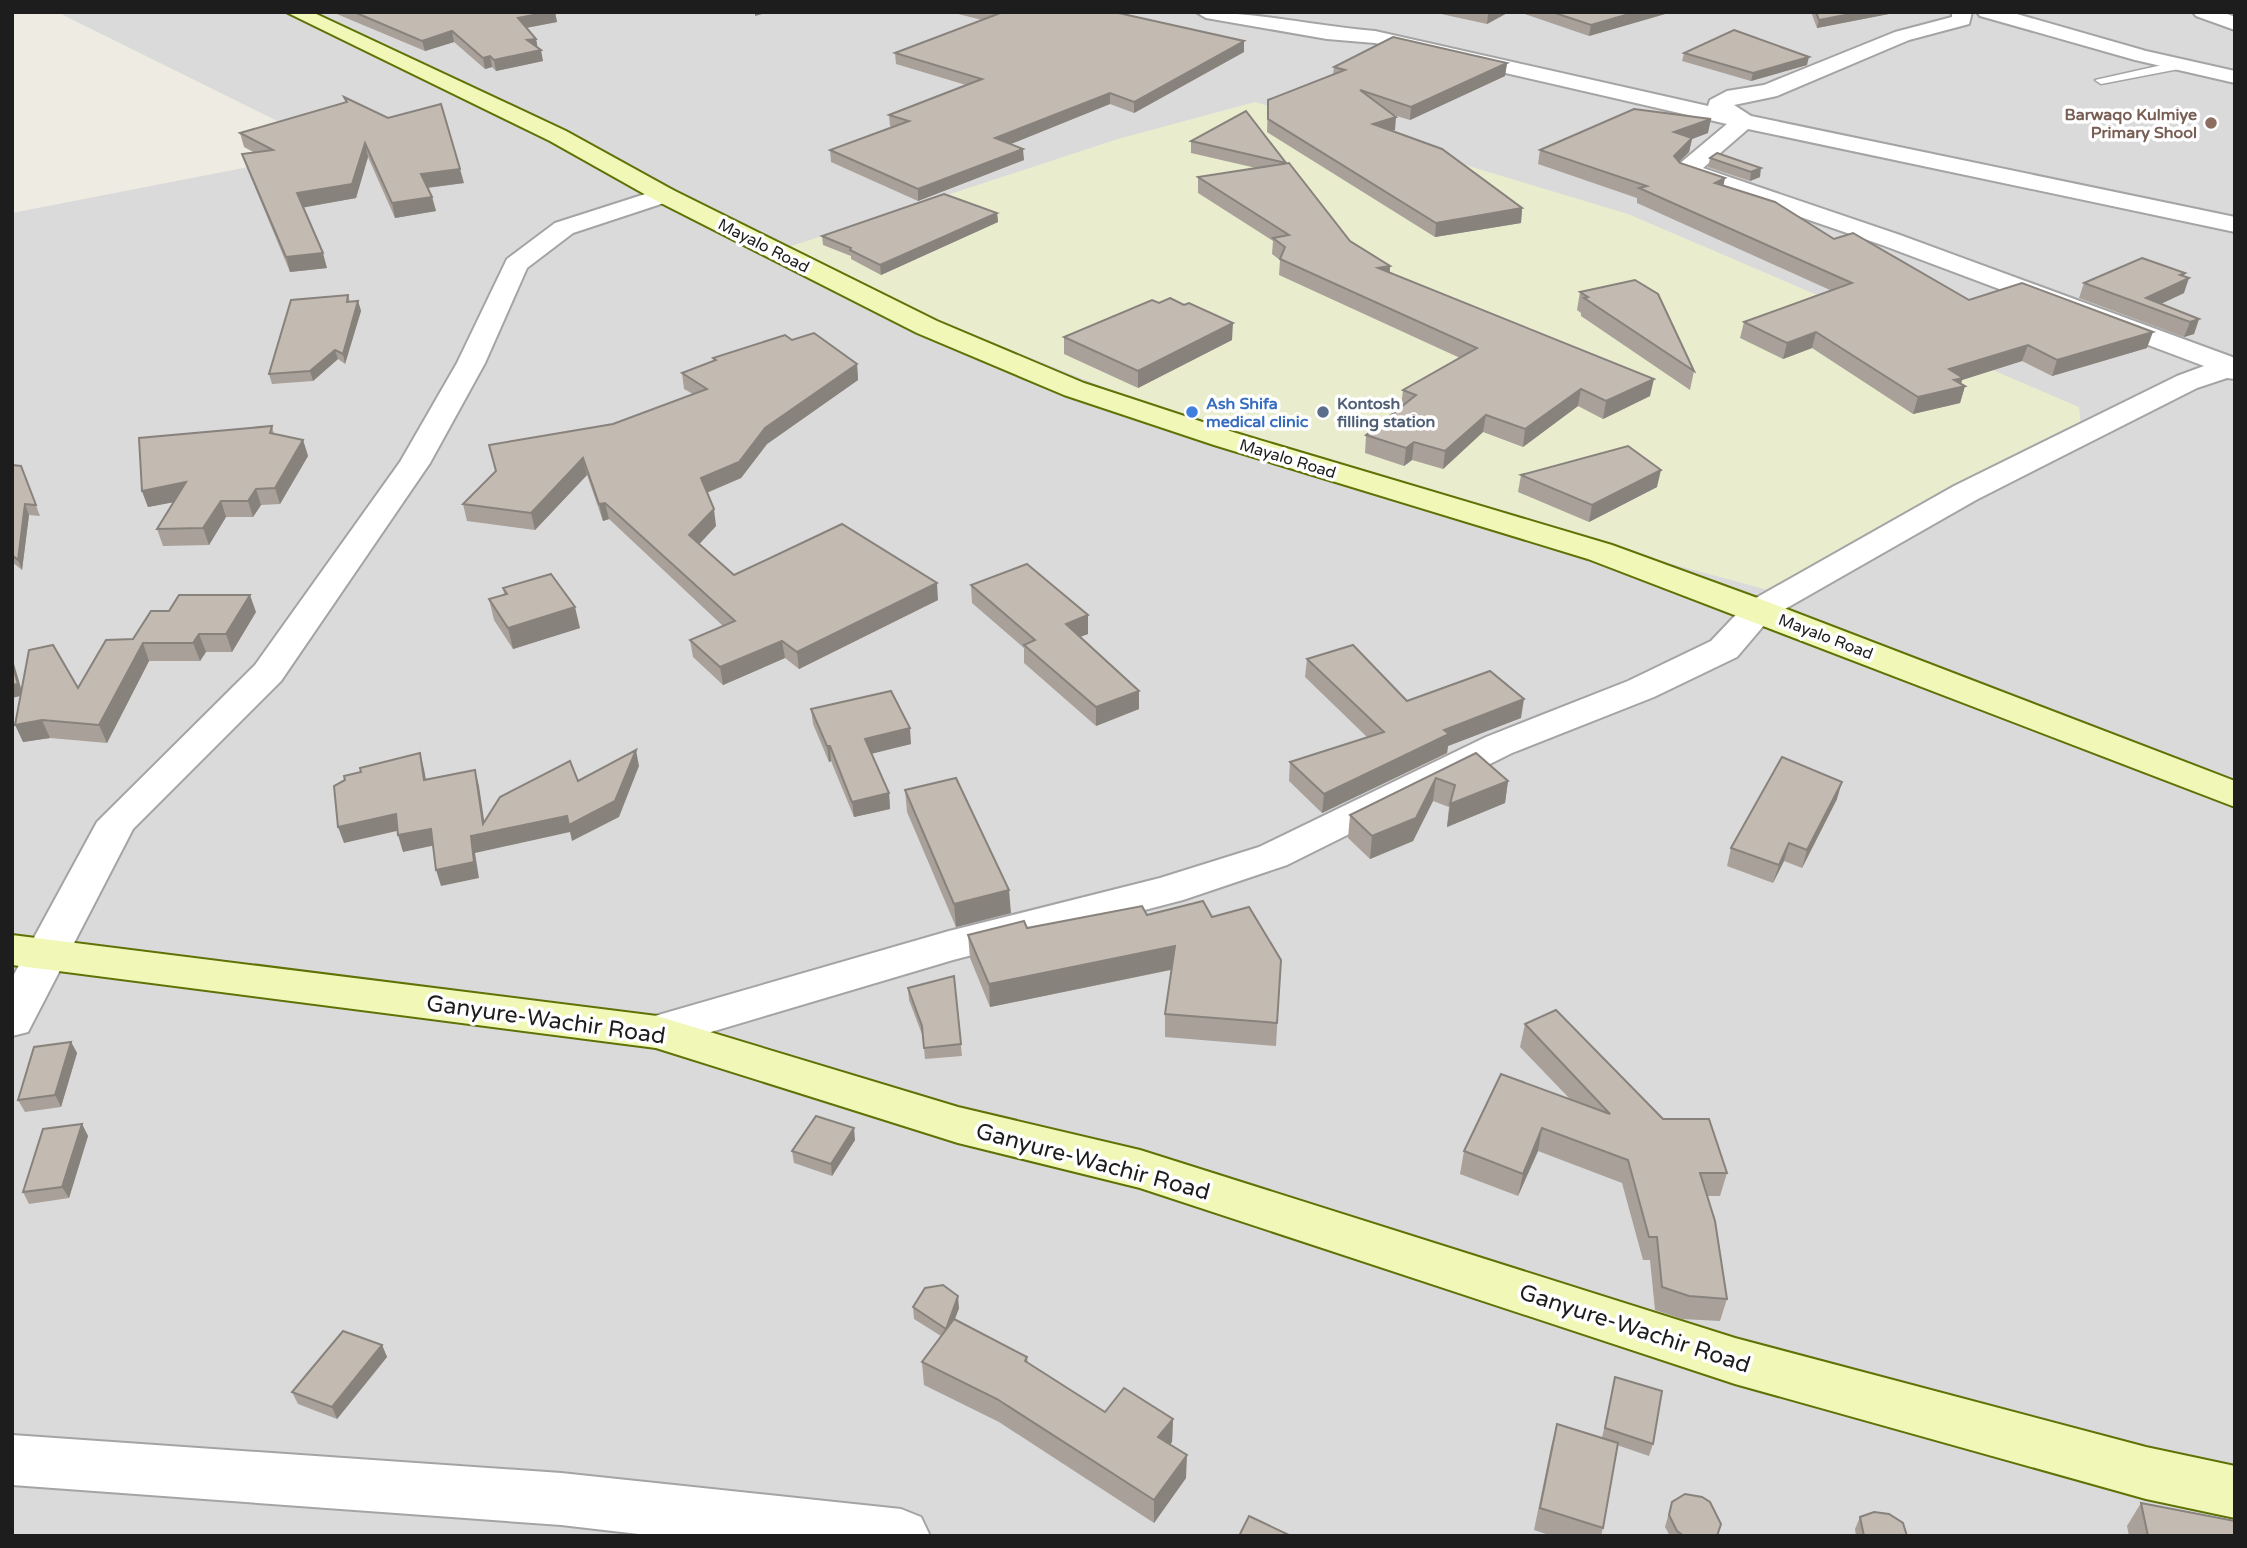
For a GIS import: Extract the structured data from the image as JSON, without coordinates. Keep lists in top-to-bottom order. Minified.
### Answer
{"streets":{"street":["Mayalo Road","Ganyure-Wachir Road"]},"places":["Barwaqo Kulmiye Primary Shool","Ash Shifa medical clinic","Kontosh filling station"]}
